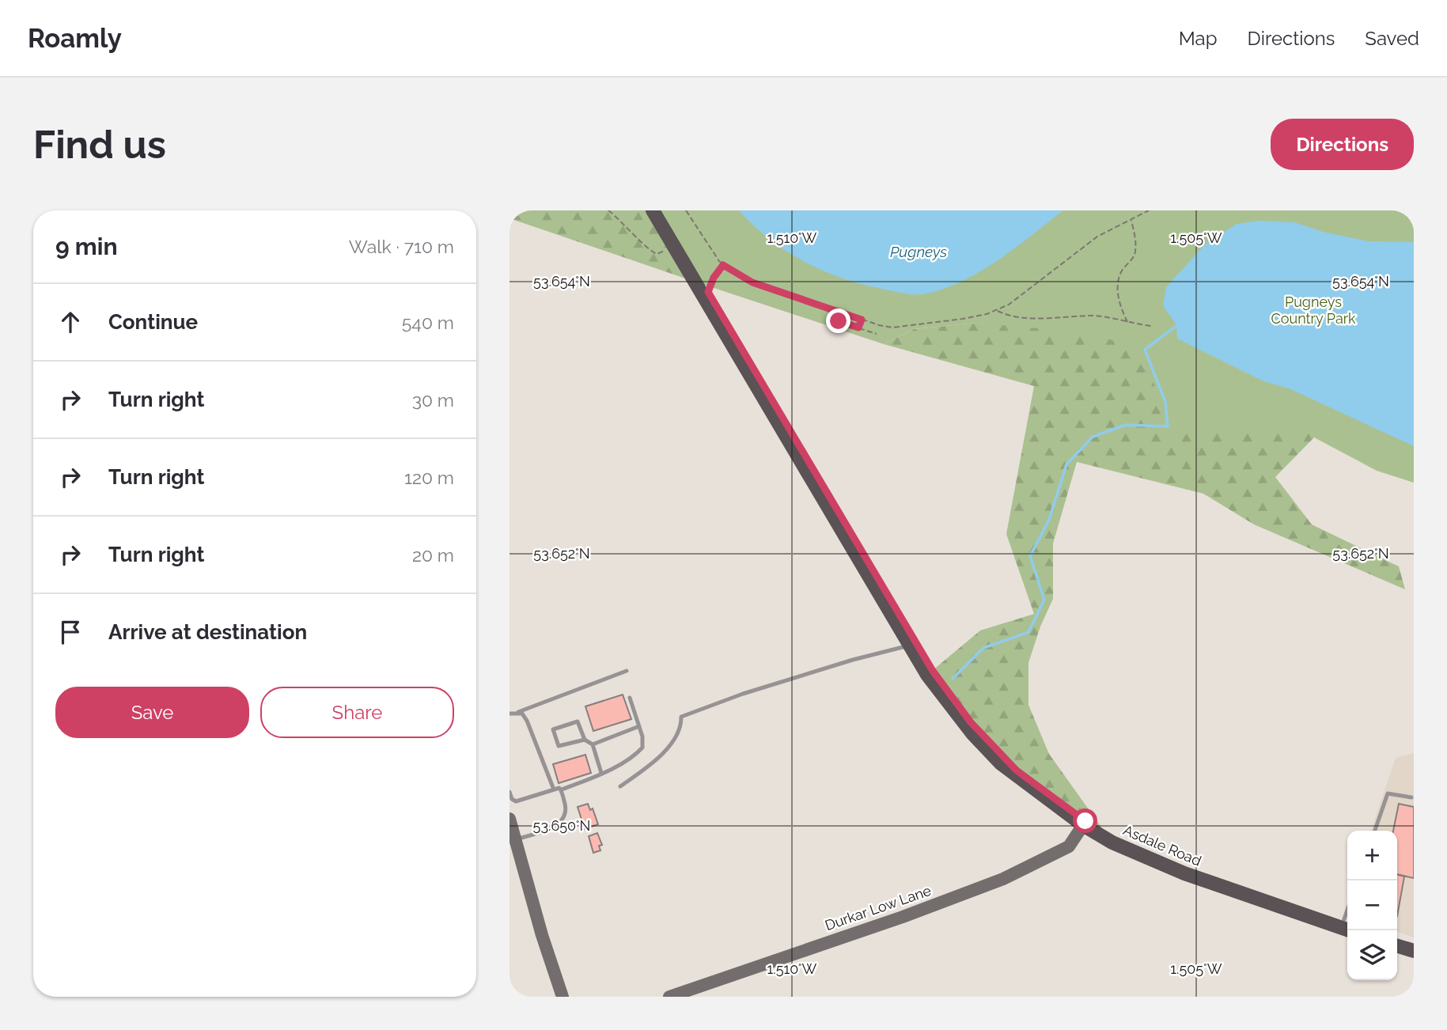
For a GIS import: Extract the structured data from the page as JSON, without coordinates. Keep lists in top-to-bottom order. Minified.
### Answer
{"streets":{"main road":["Asdale Road"],"street":["Durkar Low Lane"]},"crossings":[["Asdale Road","Durkar Low Lane"]],"water":["Pugneys"],"parks":["Pugneys Country Park"],"page":{"header":"Roamly","nav":["Map","Directions","Saved"],"buttons":["Directions",["Save","Share"]],"title":"Find us","heading":["9 min","Walk · 710 m"],"list":[["Continue","540 m"],["Turn right","30 m"],["Turn right","120 m"],["Turn right","20 m"],"Arrive at destination"],"map_buttons":["+","−"]},"coordinates":["1.510°W","1.505°W","53.654°N","53.652°N","53.650°N"]}
